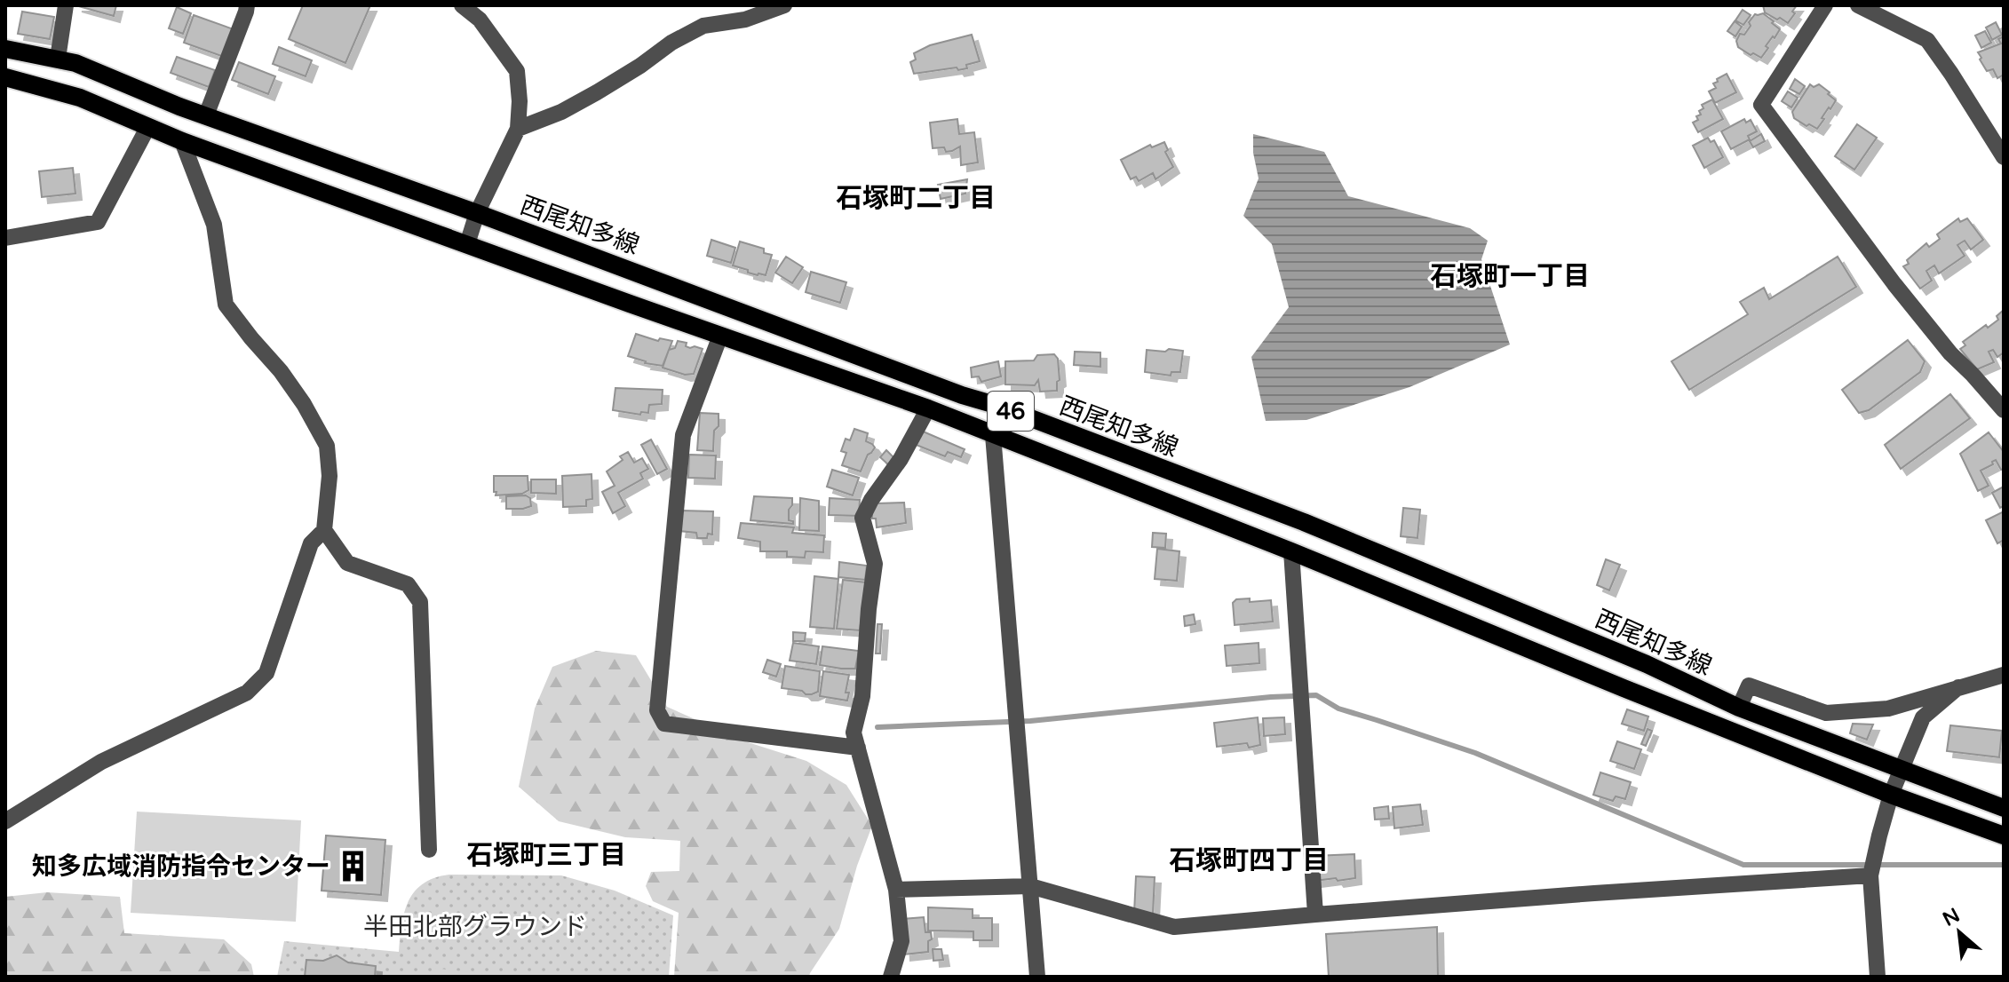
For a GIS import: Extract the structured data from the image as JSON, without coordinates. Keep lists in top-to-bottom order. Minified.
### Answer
{"streets":{"main road":["西尾知多線","46"]},"districts":["石塚町二丁目","石塚町一丁目","石塚町三丁目","石塚町四丁目"],"parks":["半田北部グラウンド"],"places":{"building":["知多広域消防指令センター"]},"north":"top left"}
